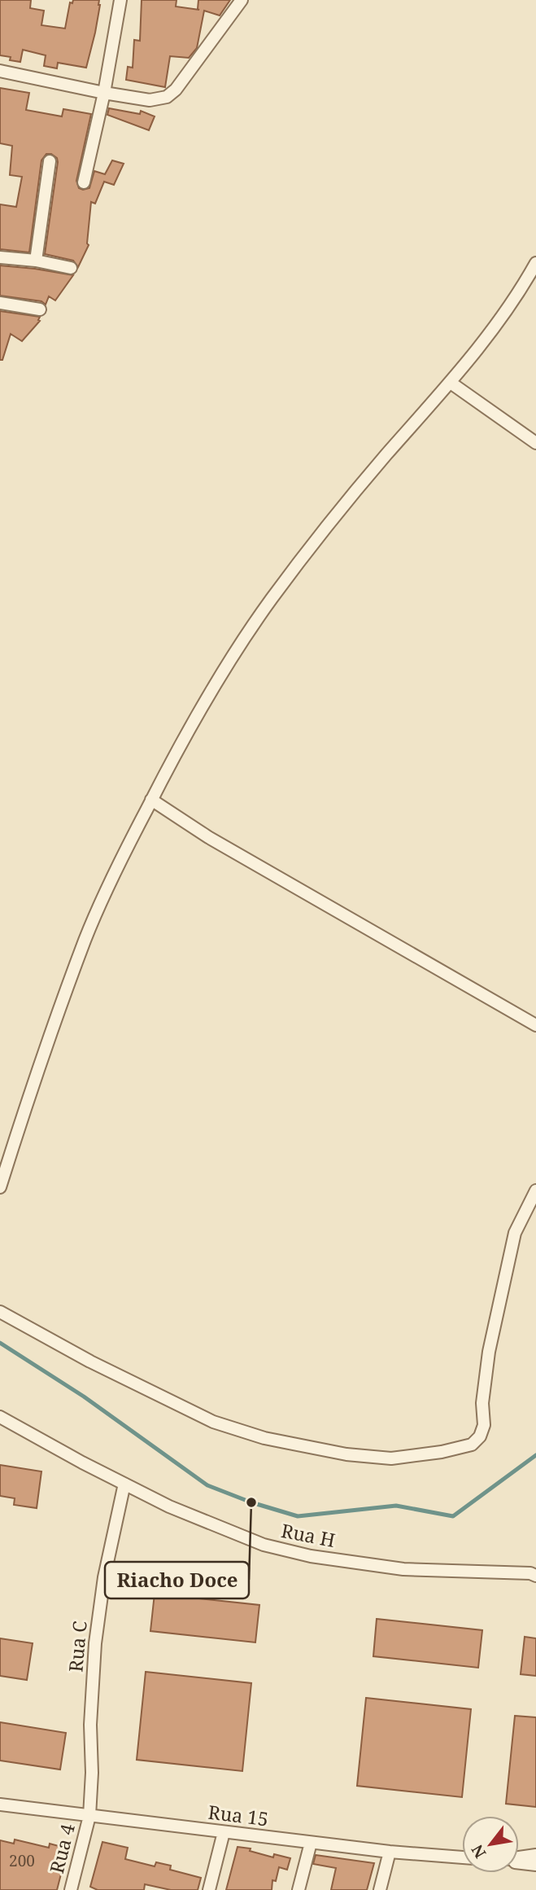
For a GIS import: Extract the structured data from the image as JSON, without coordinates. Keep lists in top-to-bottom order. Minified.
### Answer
{"streets":{"street":["Rua H","Rua C","Rua 15","Rua 4"]},"crossings":[["Rua H","Rua C"],["Rua C","Rua 15"],["Rua C","Rua 4"],["Rua 15","Rua 4"]],"places":["Riacho Doce"],"house_numbers":["200"],"north":"bottom left"}
